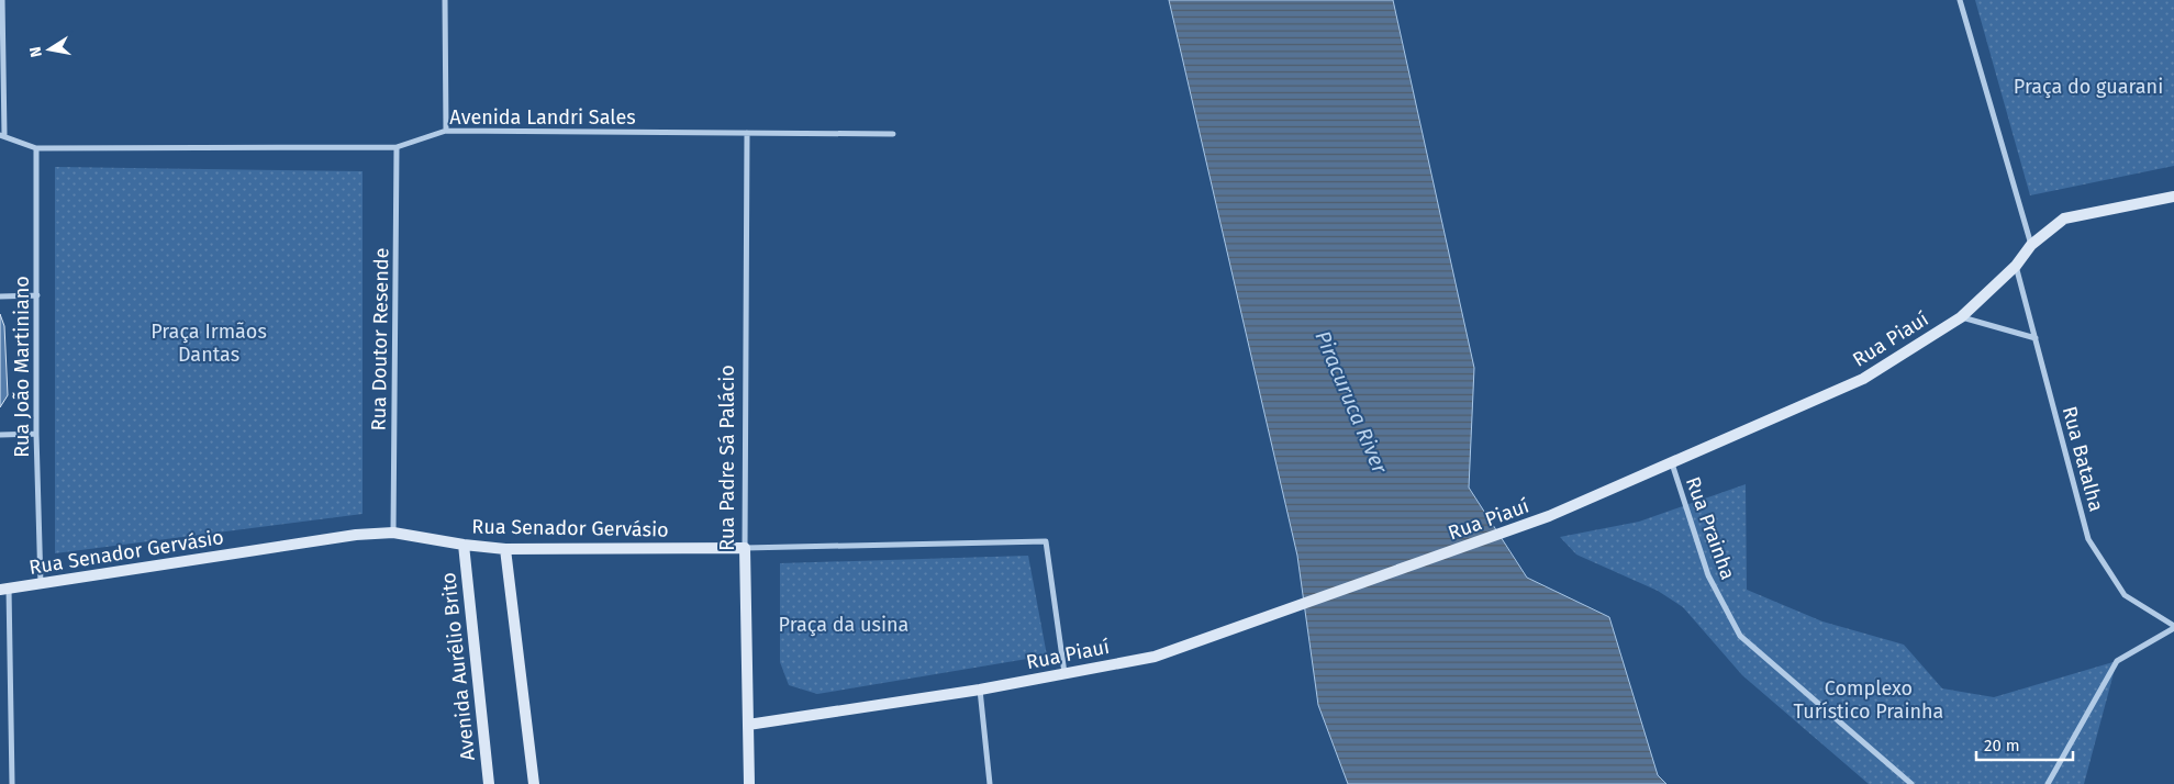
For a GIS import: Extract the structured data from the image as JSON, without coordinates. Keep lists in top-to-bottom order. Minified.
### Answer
{"streets":{"main road":["Rua Piauí","Rua Padre Sá Palácio","Rua Senador Gervásio","Avenida Aurélio Brito"],"street":["Avenida Landri Sales","Rua Doutor Resende","Rua João Martiniano","Rua Batalha","Rua Prainha"]},"crossings":[["Avenida Landri Sales","Rua Doutor Resende"],["Avenida Landri Sales","Rua João Martiniano"],["Avenida Landri Sales","Rua Padre Sá Palácio"],["Rua Doutor Resende","Rua Senador Gervásio"],["Rua Piauí","Rua Padre Sá Palácio"],["Rua Piauí","Rua Batalha"],["Rua Piauí","Rua Senador Gervásio"],["Rua Piauí","Rua Prainha"],["Rua João Martiniano","Rua Senador Gervásio"],["Rua Padre Sá Palácio","Rua Senador Gervásio"],["Rua Senador Gervásio","Avenida Aurélio Brito"]],"water":["Piracuruca River"],"parks":["Praça do guarani","Praça Irmãos Dantas","Praça da usina","Complexo Turístico Prainha"],"scale_bar":"20 m","north":"left"}
